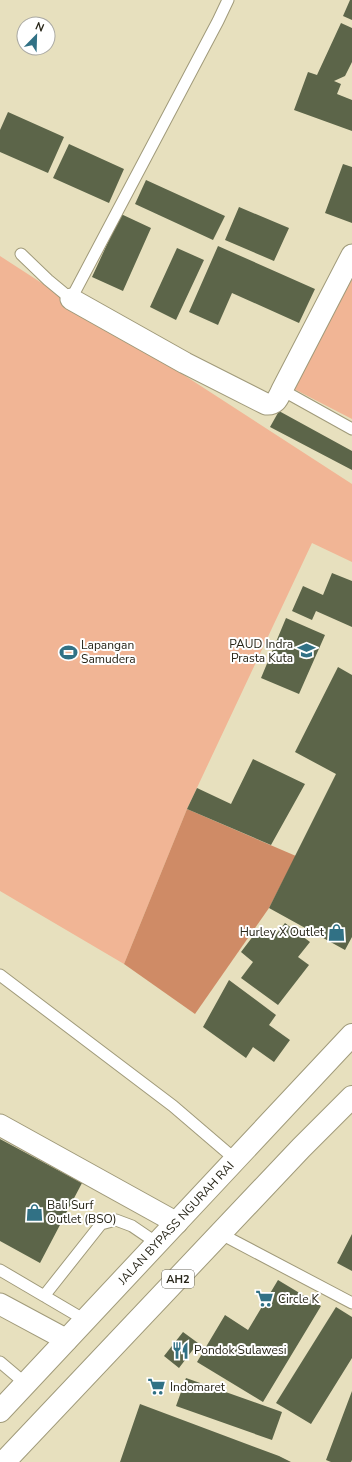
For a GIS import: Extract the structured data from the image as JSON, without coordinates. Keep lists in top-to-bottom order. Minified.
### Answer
{"streets":{"highway":["JALAN BYPASS NGURAH RAI","AH2"]},"places":{"school or university":["PAUD Indra Prasta Kuta"],"sports":["Lapangan Samudera"],"shop":["Hurley X Outlet","Bali Surf Outlet (BSO)"],"supermarket":["Circle K","Indomaret"],"restaurant":["Pondok Sulawesi"]},"north":"top right"}
